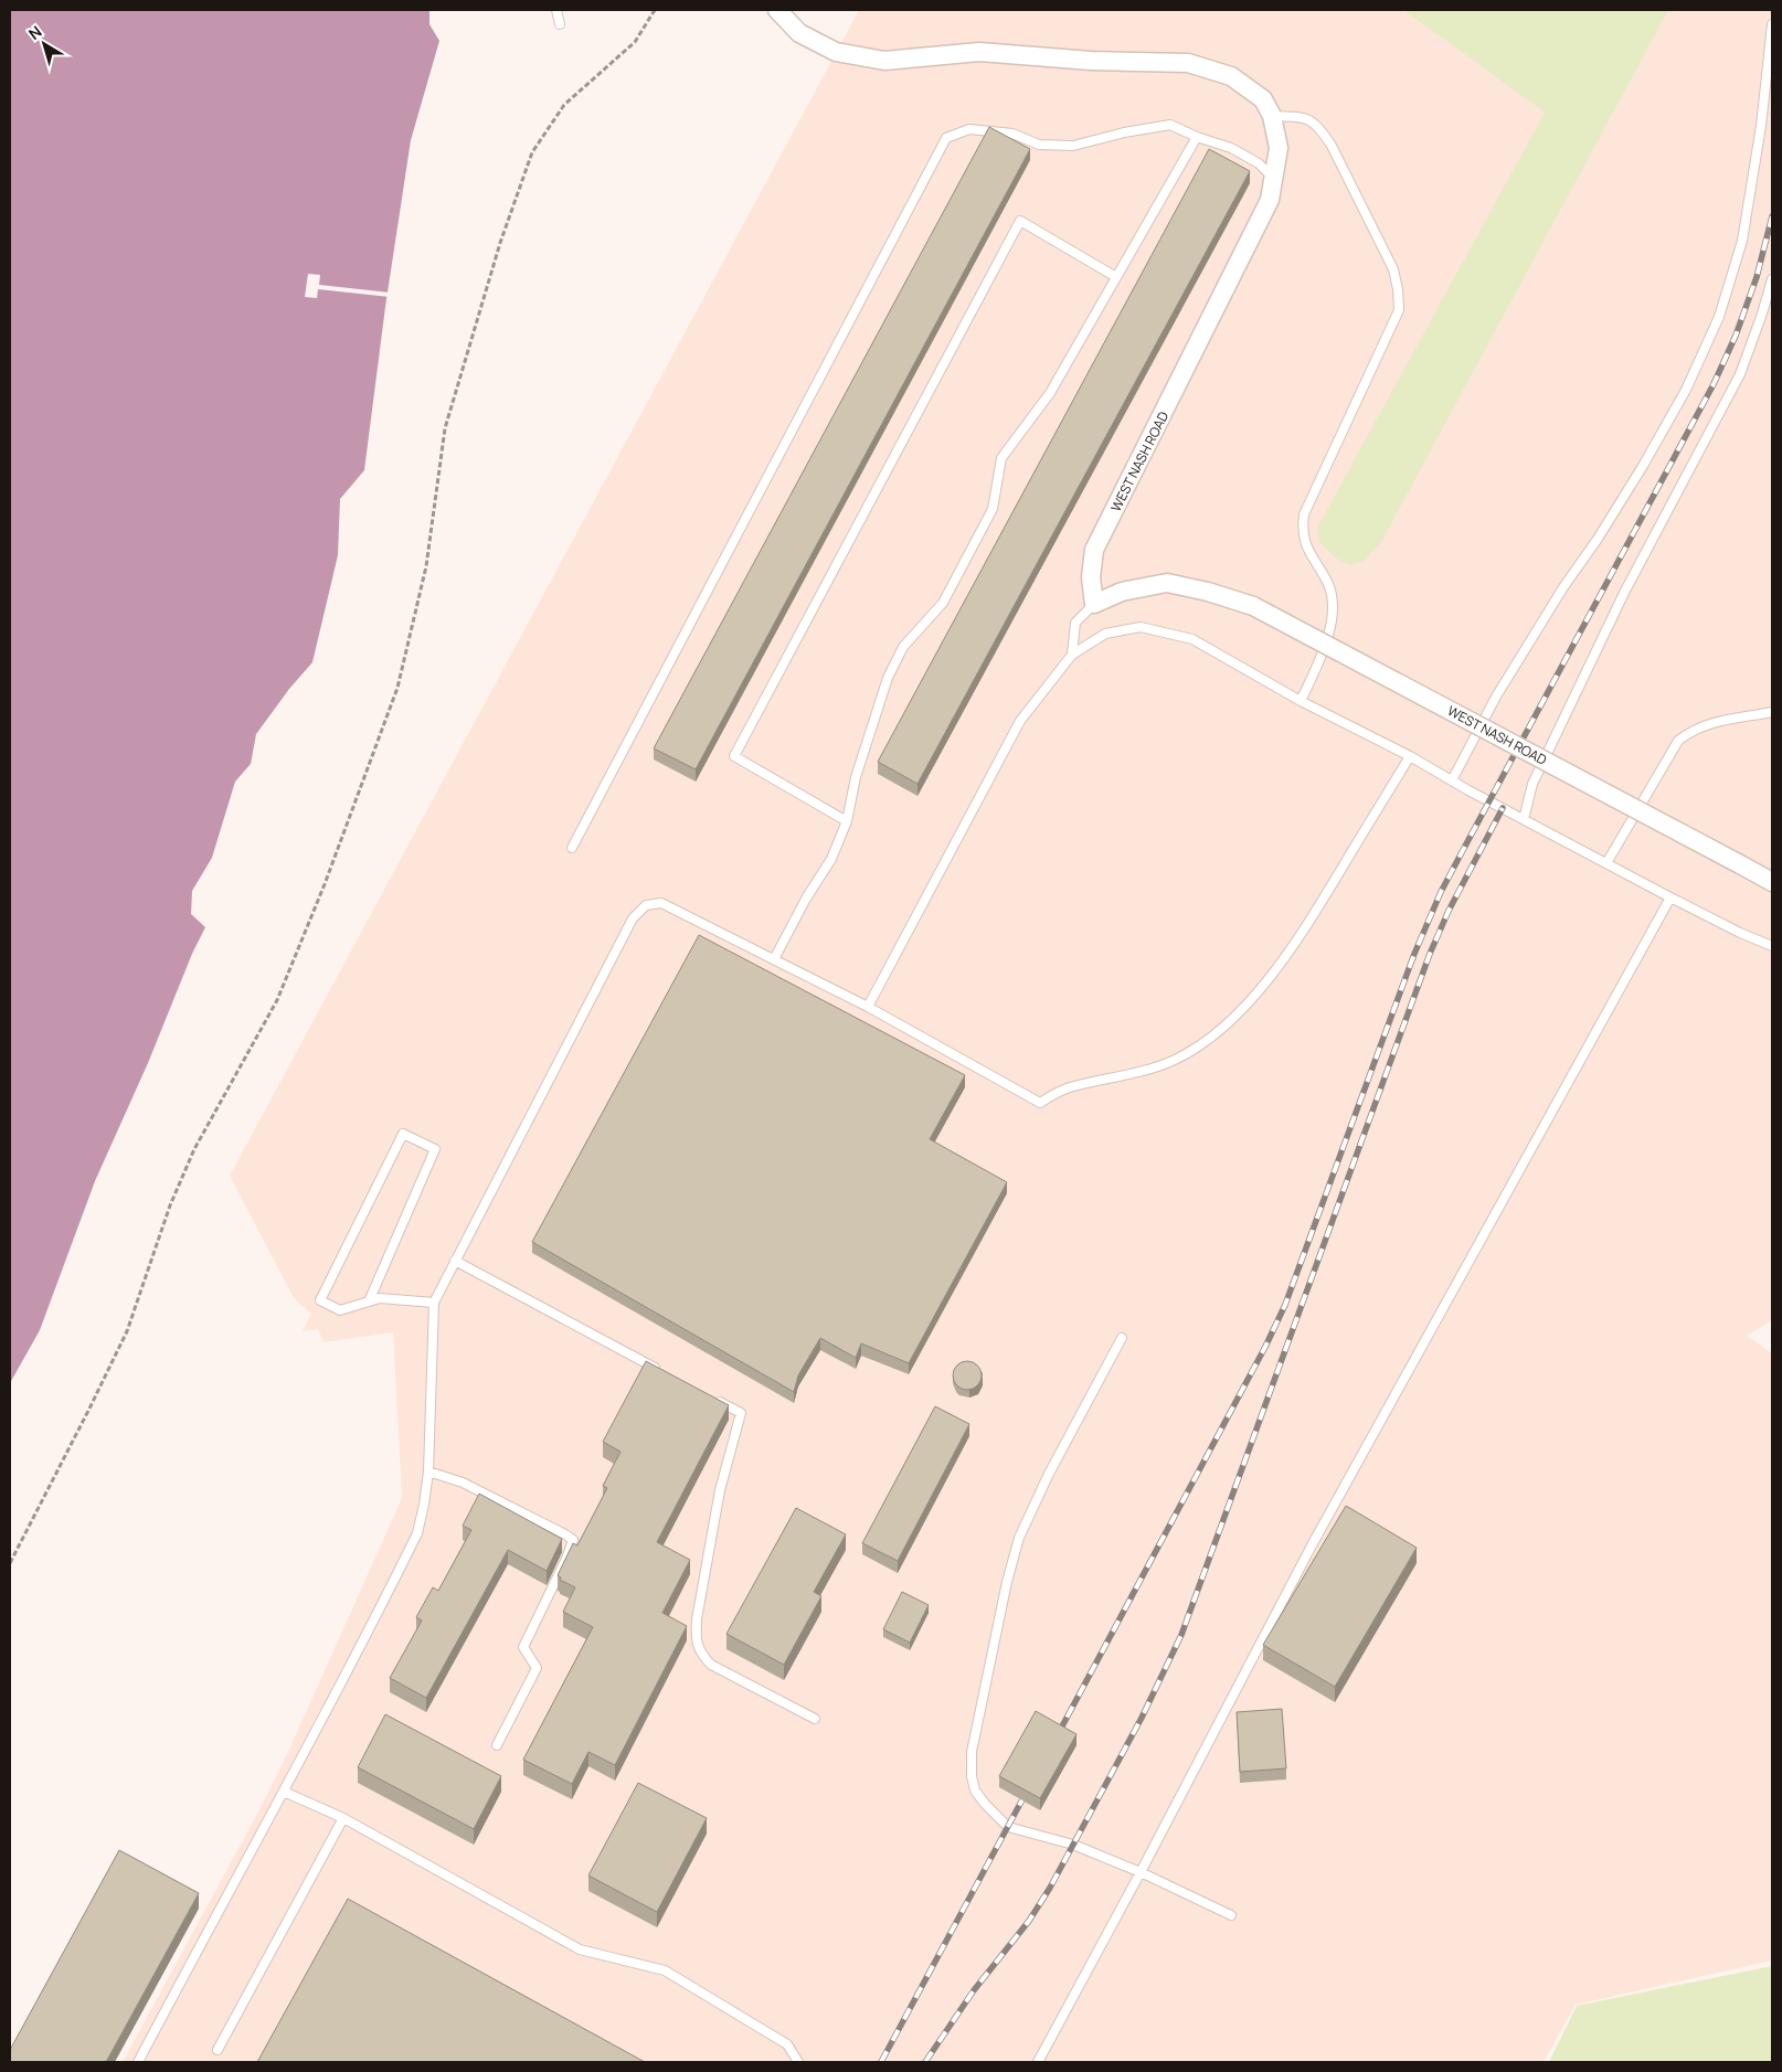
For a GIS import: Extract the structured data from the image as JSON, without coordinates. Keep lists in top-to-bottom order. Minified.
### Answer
{"streets":{"street":["WEST NASH ROAD"]},"north":"top left"}
